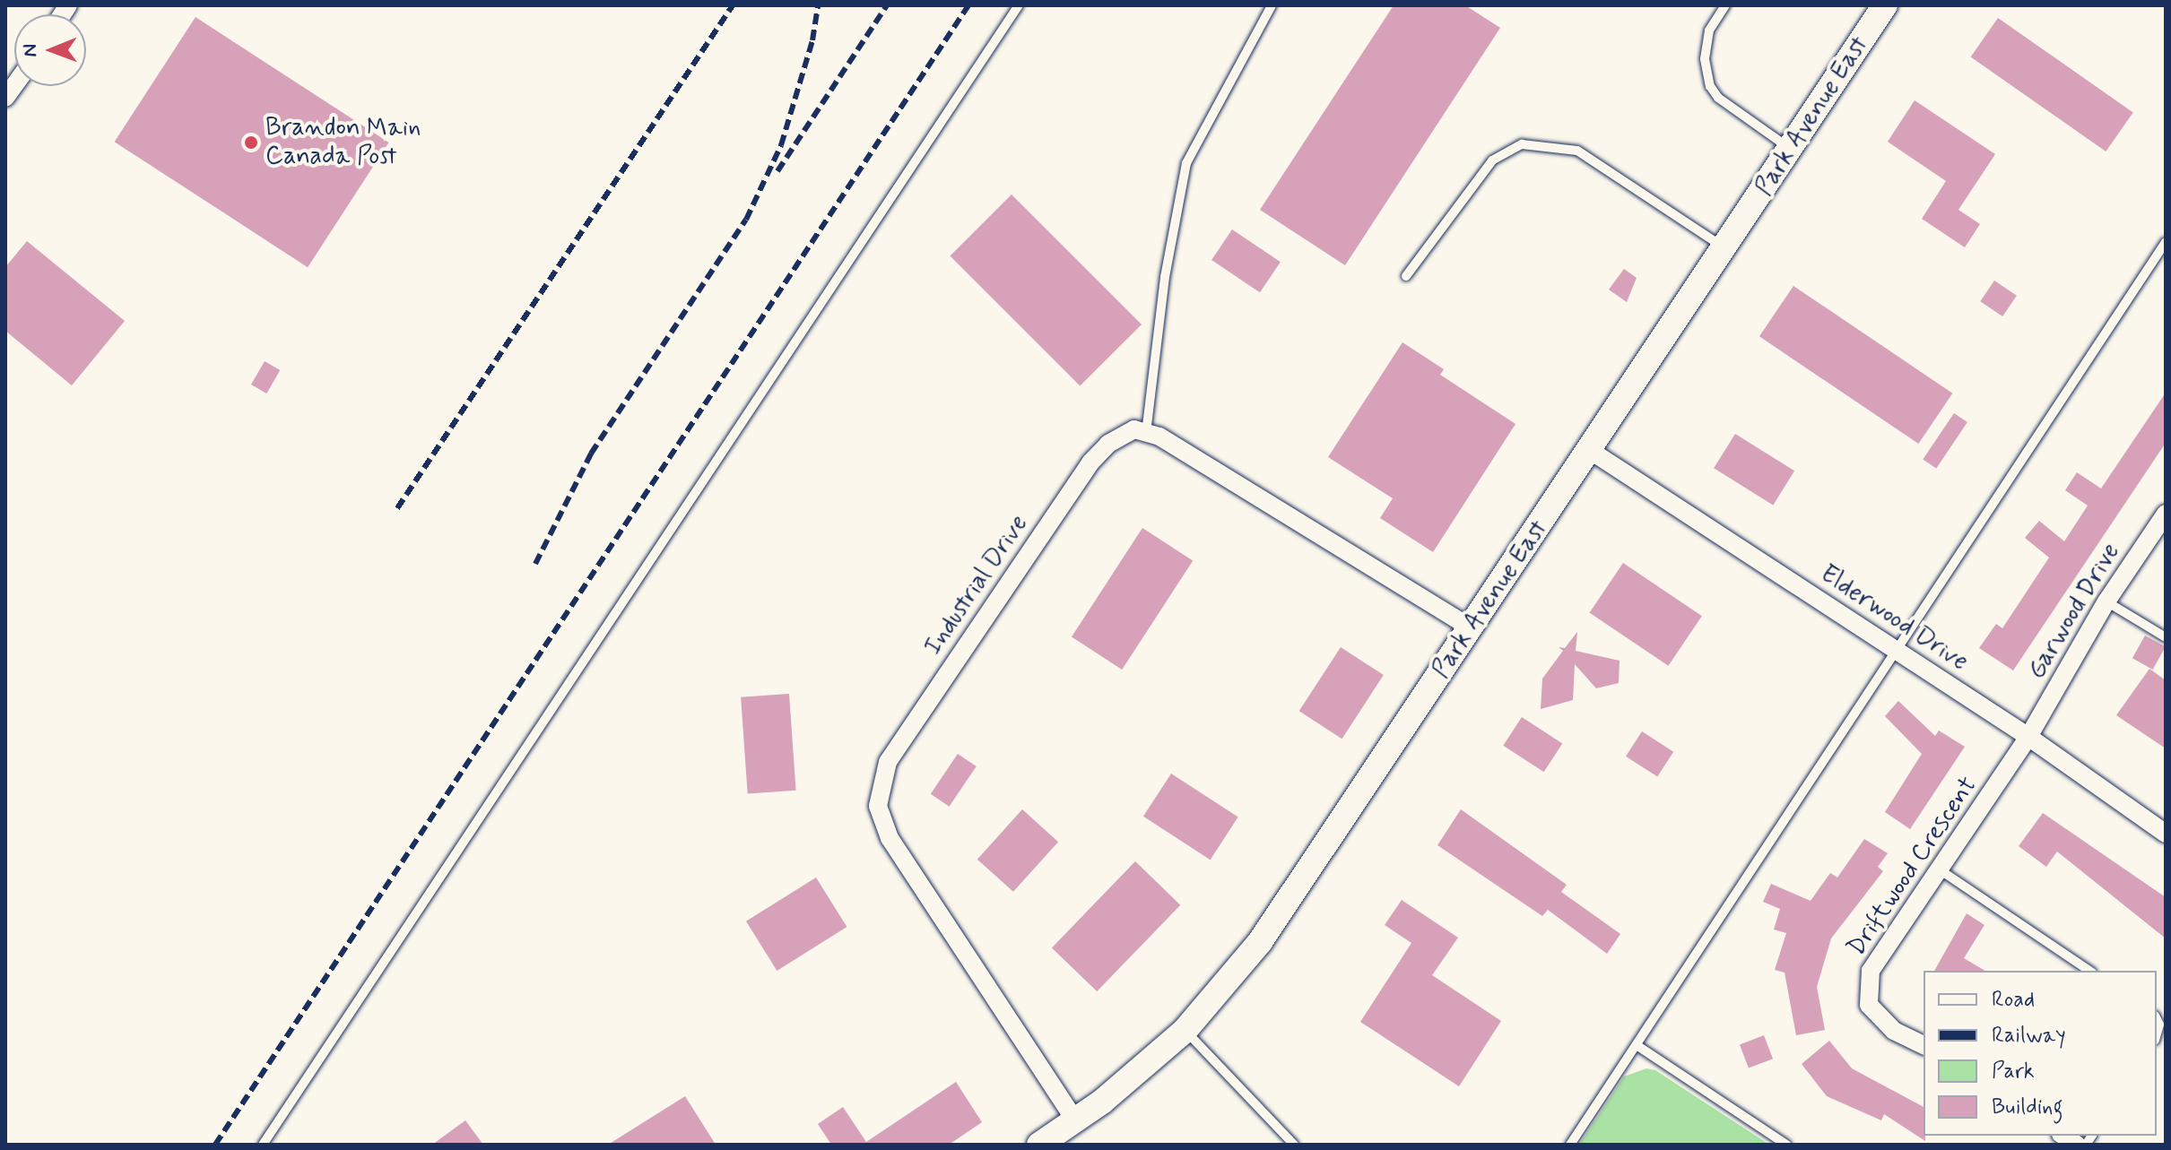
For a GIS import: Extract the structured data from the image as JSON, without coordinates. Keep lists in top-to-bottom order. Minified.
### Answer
{"streets":{"street":["Park Avenue East","Industrial Drive","Garwood Drive","Elderwood Drive","Driftwood Crescent"]},"crossings":[["Park Avenue East","Industrial Drive"],["Park Avenue East","Elderwood Drive"],["Garwood Drive","Elderwood Drive"],["Garwood Drive","Driftwood Crescent"],["Elderwood Drive","Driftwood Crescent"]],"places":["Brandon Main Canada Post"],"legend":["Road","Railway","Park","Building"],"north":"left"}
